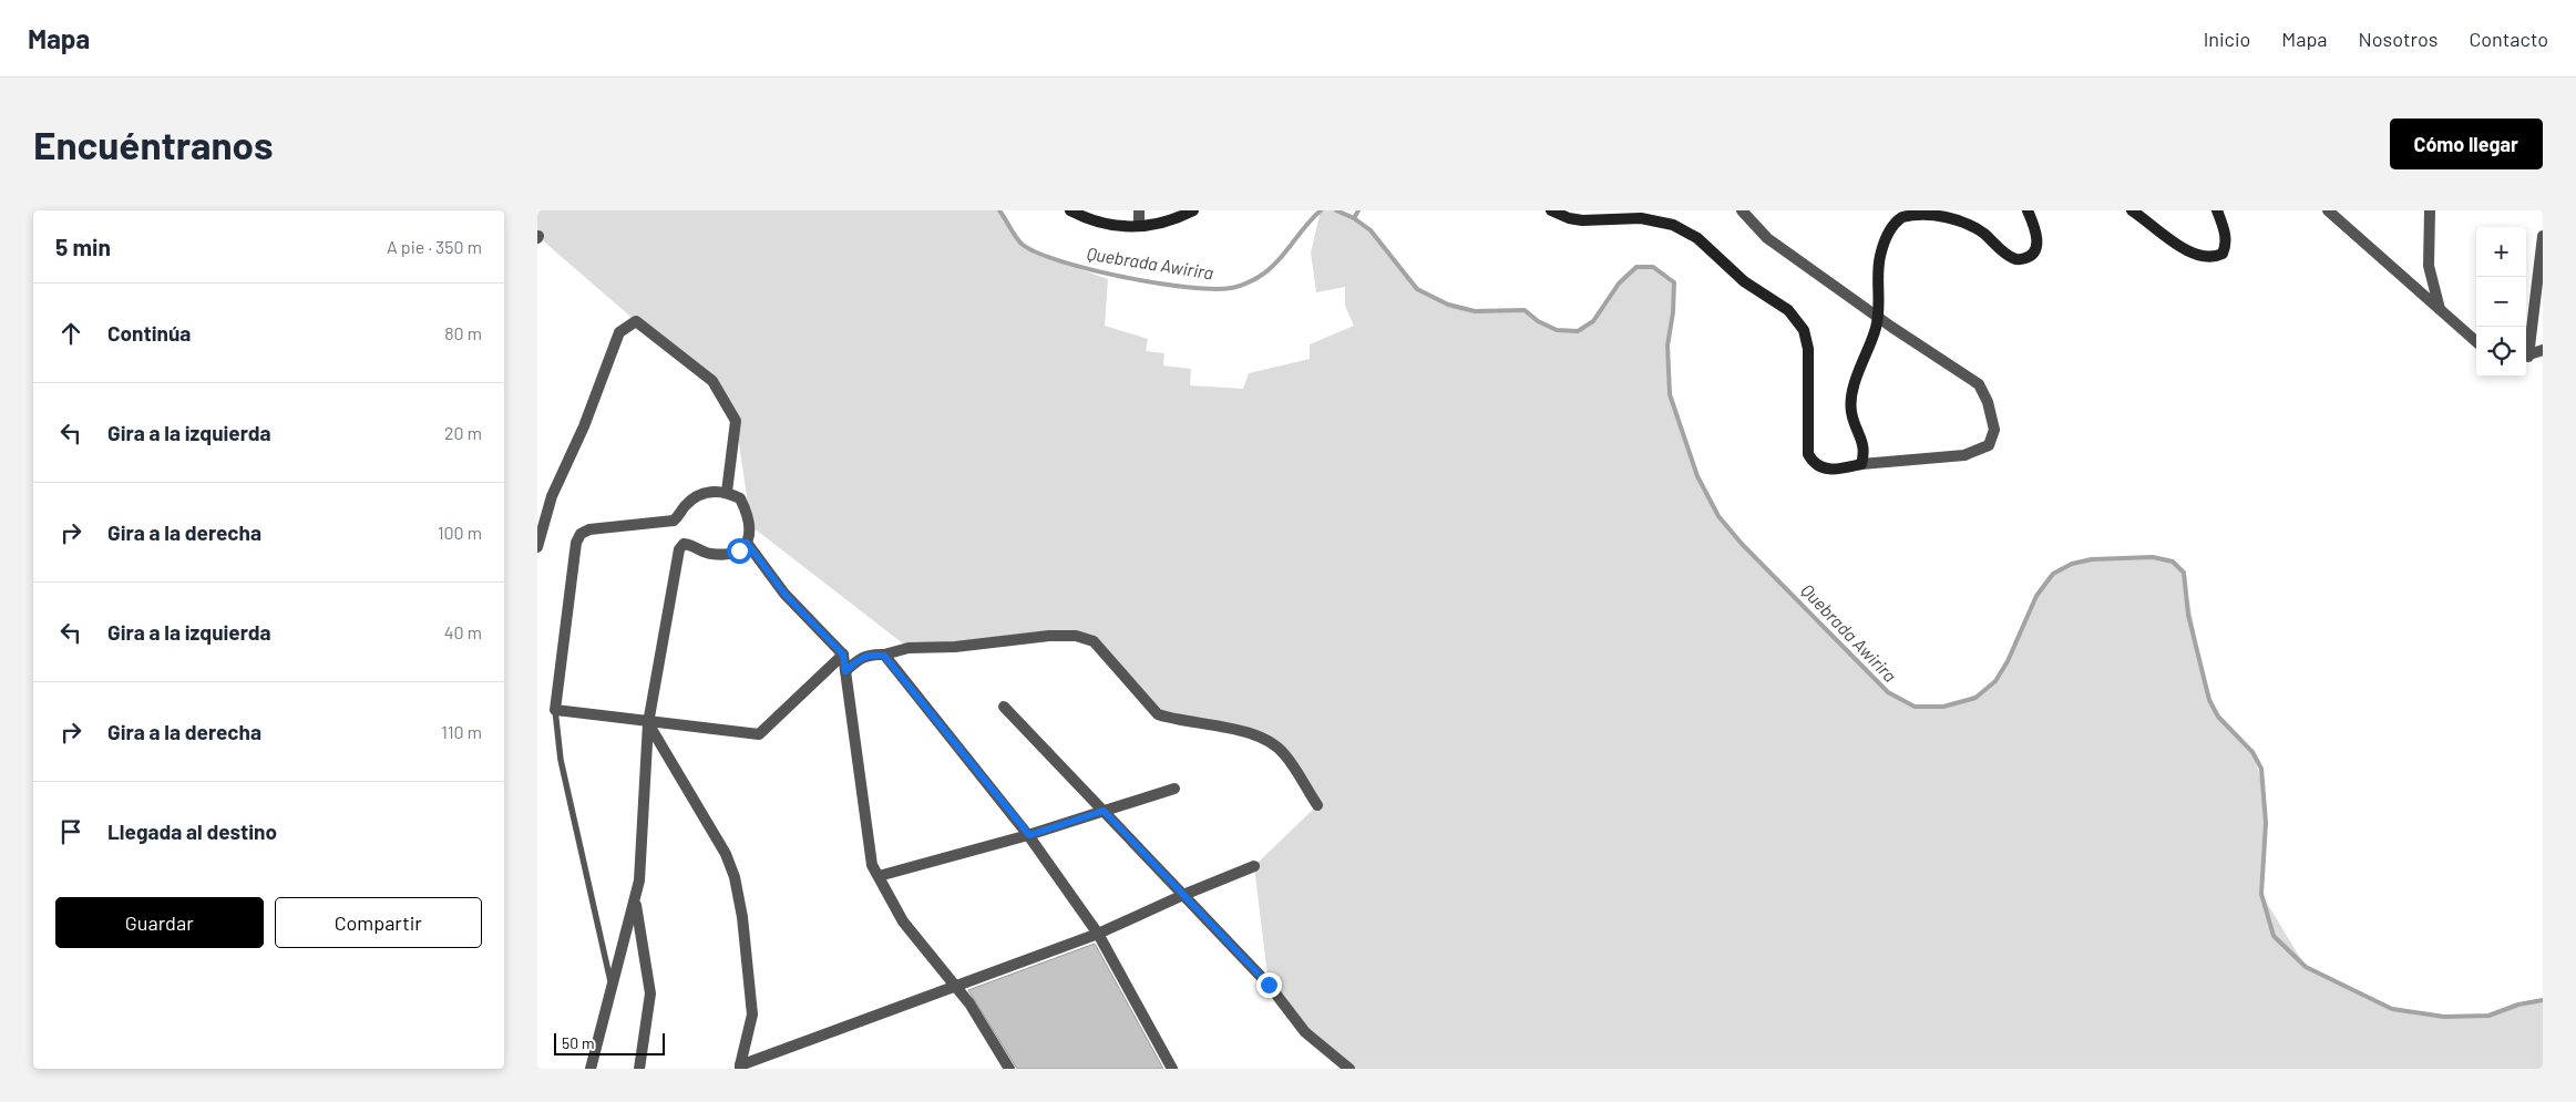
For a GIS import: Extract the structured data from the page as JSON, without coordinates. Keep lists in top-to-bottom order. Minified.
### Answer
{"water":["Quebrada Awirira"],"scale_bar":"50 m","page":{"header":"Mapa","nav":["Inicio","Mapa","Nosotros","Contacto"],"buttons":["Cómo llegar",["Guardar","Compartir"]],"title":"Encuéntranos","heading":["5 min","A pie · 350 m"],"map_buttons":["+","−"],"list":[["Continúa","80 m"],["Gira a la izquierda","20 m"],["Gira a la derecha","100 m"],["Gira a la izquierda","40 m"],["Gira a la derecha","110 m"],"Llegada al destino"],"scale":"50 m"}}
